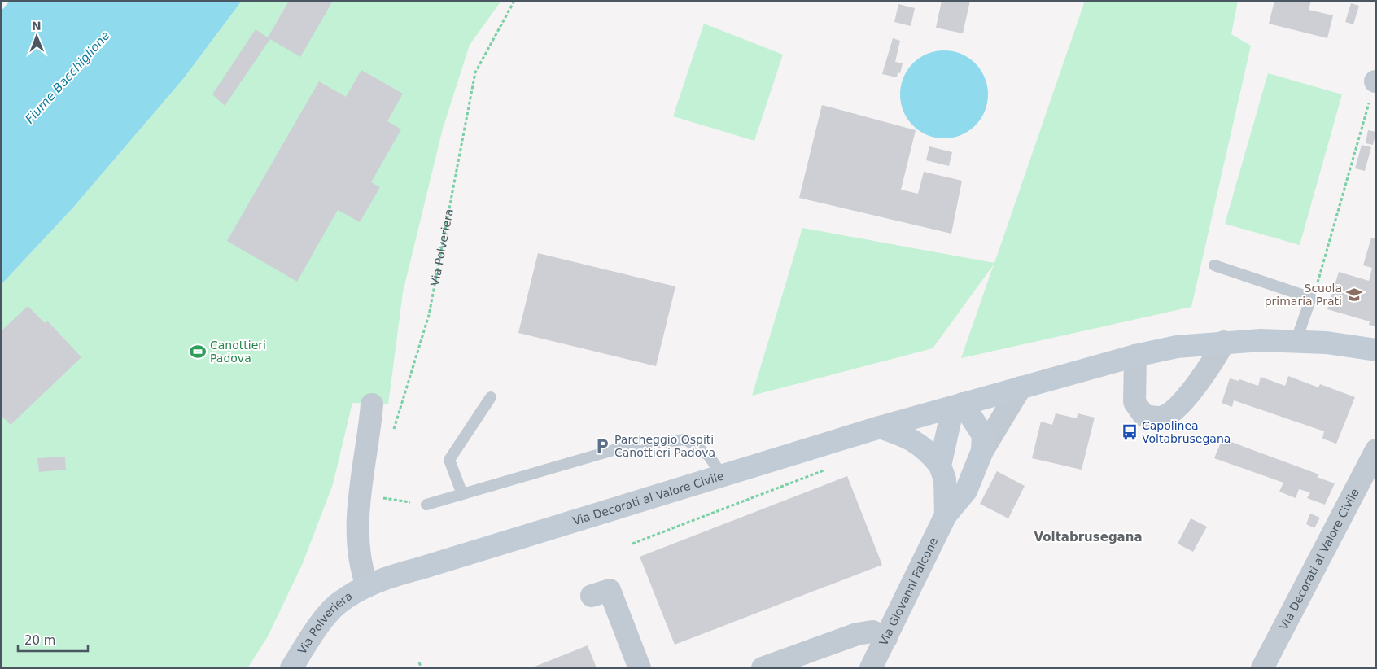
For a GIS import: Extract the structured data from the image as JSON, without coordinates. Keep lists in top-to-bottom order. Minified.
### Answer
{"streets":{"street":["Via Polveriera","Via Decorati al Valore Civile","Via Giovanni Falcone"]},"crossings":[["Via Polveriera","Via Decorati al Valore Civile"]],"districts":["Voltabrusegana"],"water":["Fiume Bacchiglione"],"places":{"school or university":["Scuola primaria Prati"],"sports":["Canottieri Padova"],"bus stop":["Capolinea Voltabrusegana"],"parking":["Parcheggio Ospiti Canottieri Padova"]},"scale_bar":"20 m","north":"top"}
